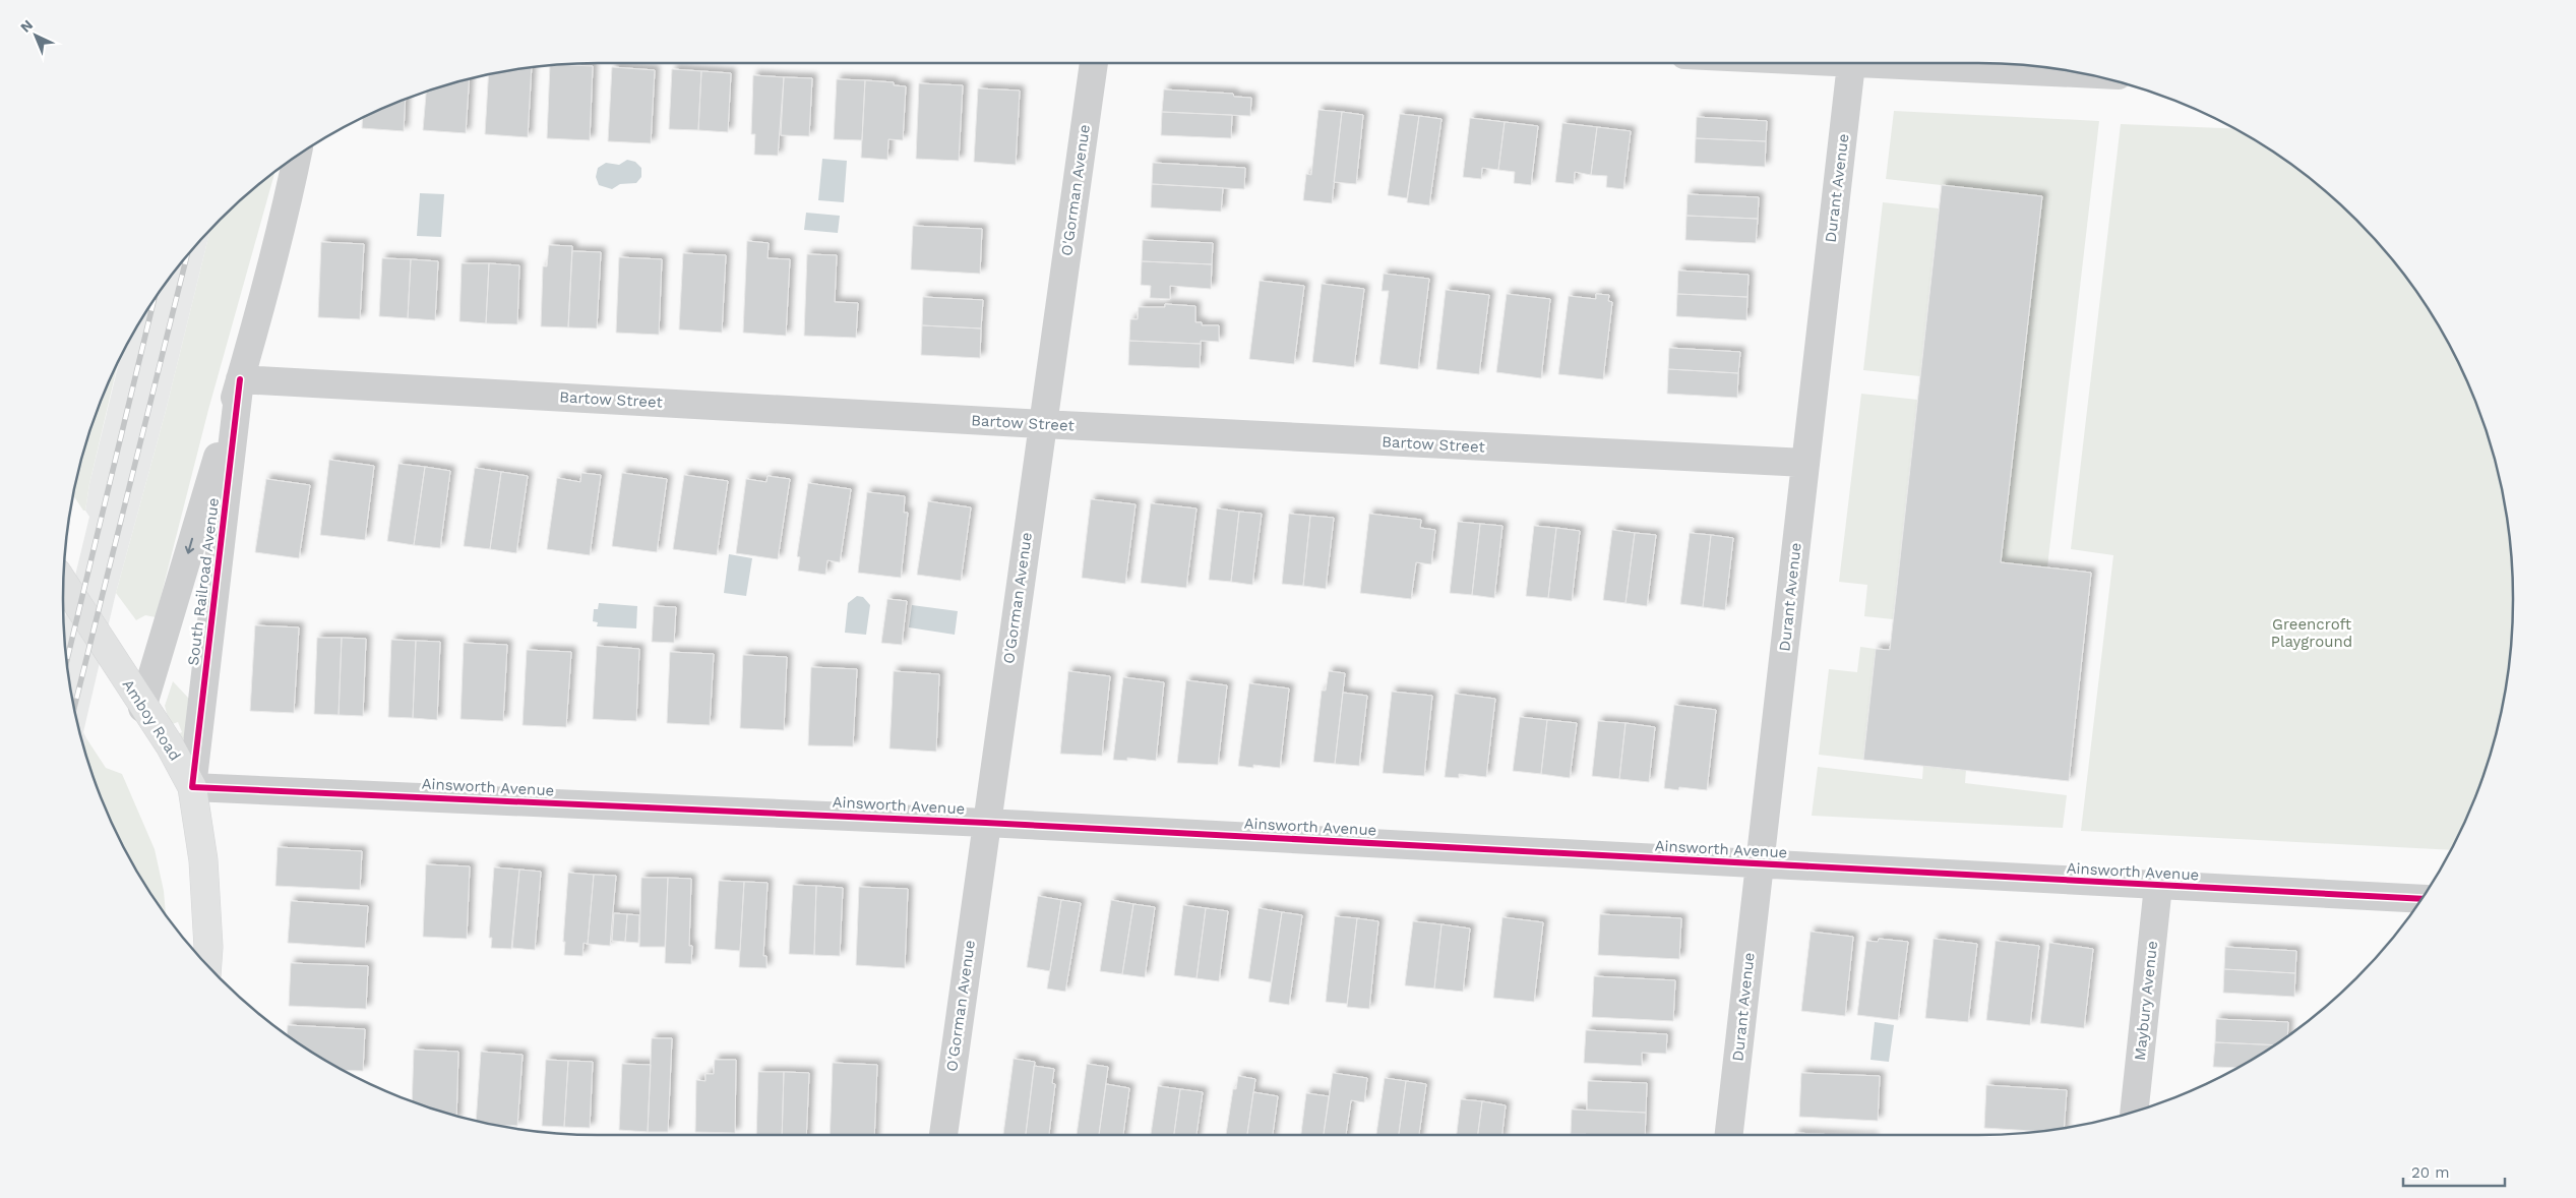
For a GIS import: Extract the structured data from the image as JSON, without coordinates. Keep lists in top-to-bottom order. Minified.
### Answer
{"streets":{"main road":["Amboy Road"],"street":["Durant Avenue","O'Gorman Avenue","Bartow Street","South Railroad Avenue","Ainsworth Avenue","Maybury Avenue"]},"crossings":[["Durant Avenue","Bartow Street"],["Durant Avenue","Ainsworth Avenue"],["O'Gorman Avenue","Bartow Street"],["O'Gorman Avenue","Ainsworth Avenue"],["Bartow Street","South Railroad Avenue"],["South Railroad Avenue","Amboy Road"],["South Railroad Avenue","Ainsworth Avenue"],["Amboy Road","Ainsworth Avenue"],["Ainsworth Avenue","Maybury Avenue"]],"parks":["Greencroft Playground"],"scale_bar":"20 m","north":"top left"}
